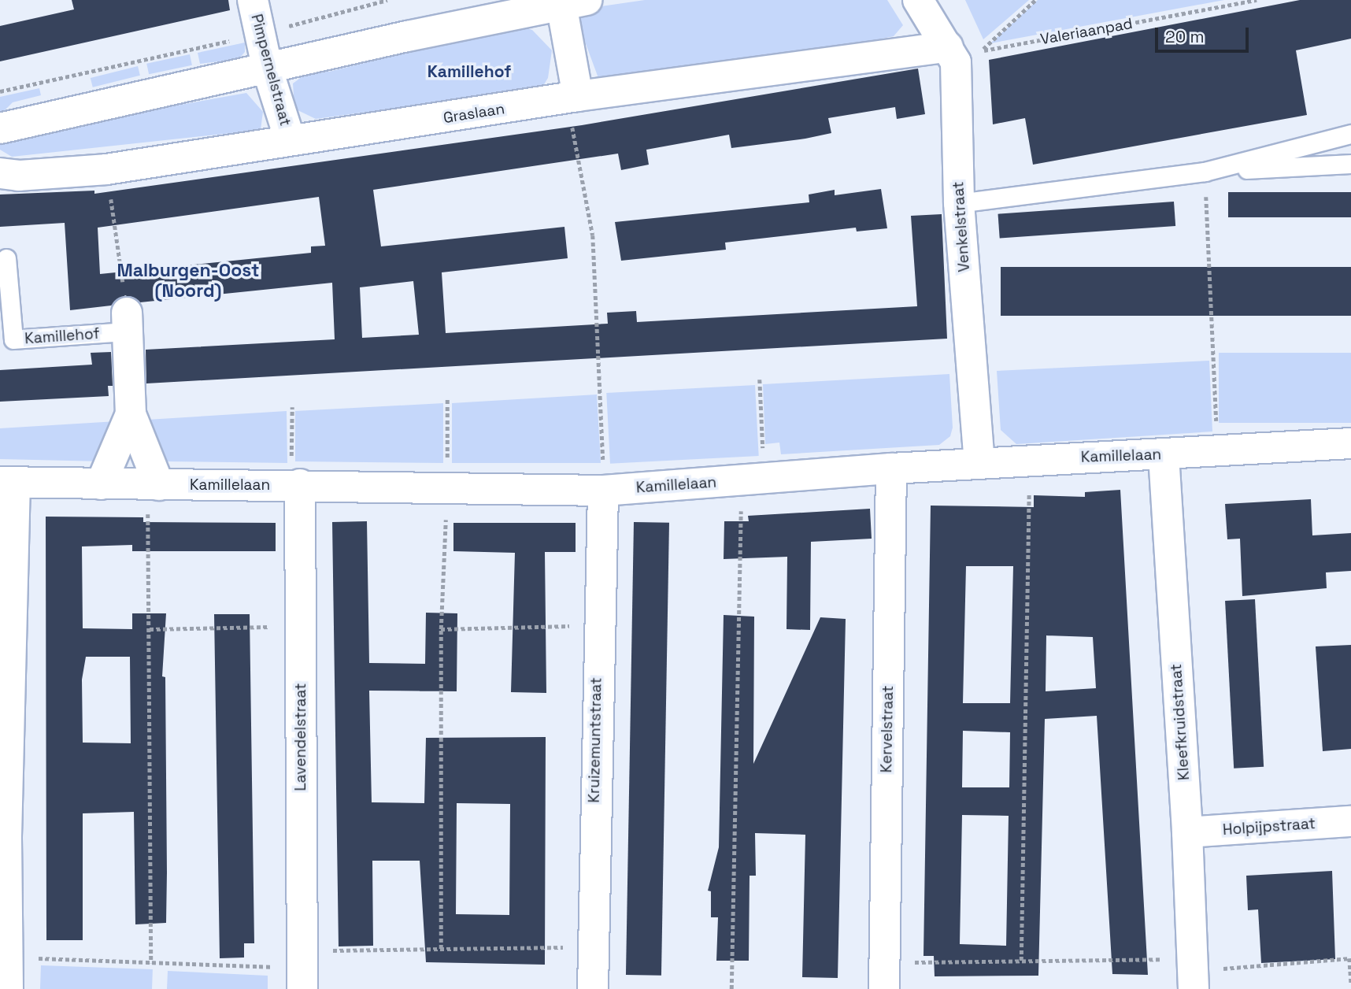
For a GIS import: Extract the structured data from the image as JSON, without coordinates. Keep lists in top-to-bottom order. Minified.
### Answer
{"streets":{"street":["Pimpernelstraat","Graslaan","Venkelstraat","Kamillelaan","Kleefkruidstraat","Kervelstraat","Lavendelstraat","Kruizemuntstraat","Holpijpstraat"],"lane":["Kamillehof"],"path":["Valeriaanpad"]},"crossings":[["Valeriaanpad","Graslaan"],["Valeriaanpad","Venkelstraat"],["Pimpernelstraat","Graslaan"],["Graslaan","Venkelstraat"],["Venkelstraat","Kamillelaan"],["Kamillelaan","Kleefkruidstraat"],["Kamillelaan","Kervelstraat"],["Kamillelaan","Lavendelstraat"],["Kamillelaan","Kruizemuntstraat"],["Kleefkruidstraat","Holpijpstraat"]],"districts":["Kamillehof","Malburgen-Oost (Noord)"],"scale_bar":"20 m"}
